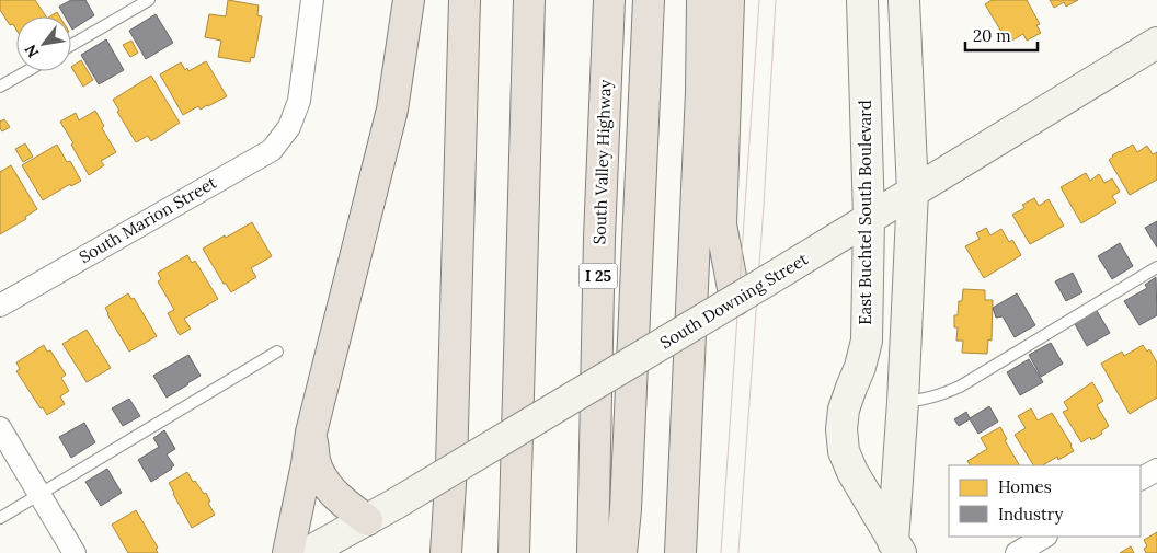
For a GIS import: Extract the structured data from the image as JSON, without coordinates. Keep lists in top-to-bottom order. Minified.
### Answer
{"streets":{"highway":["South Valley Highway","I 25"],"main road":["East Buchtel South Boulevard","South Downing Street"],"street":["South Marion Street"]},"crossings":[["East Buchtel South Boulevard","South Downing Street"]],"legend":["Homes","Industry"],"scale_bar":"20 m","north":"bottom left"}
